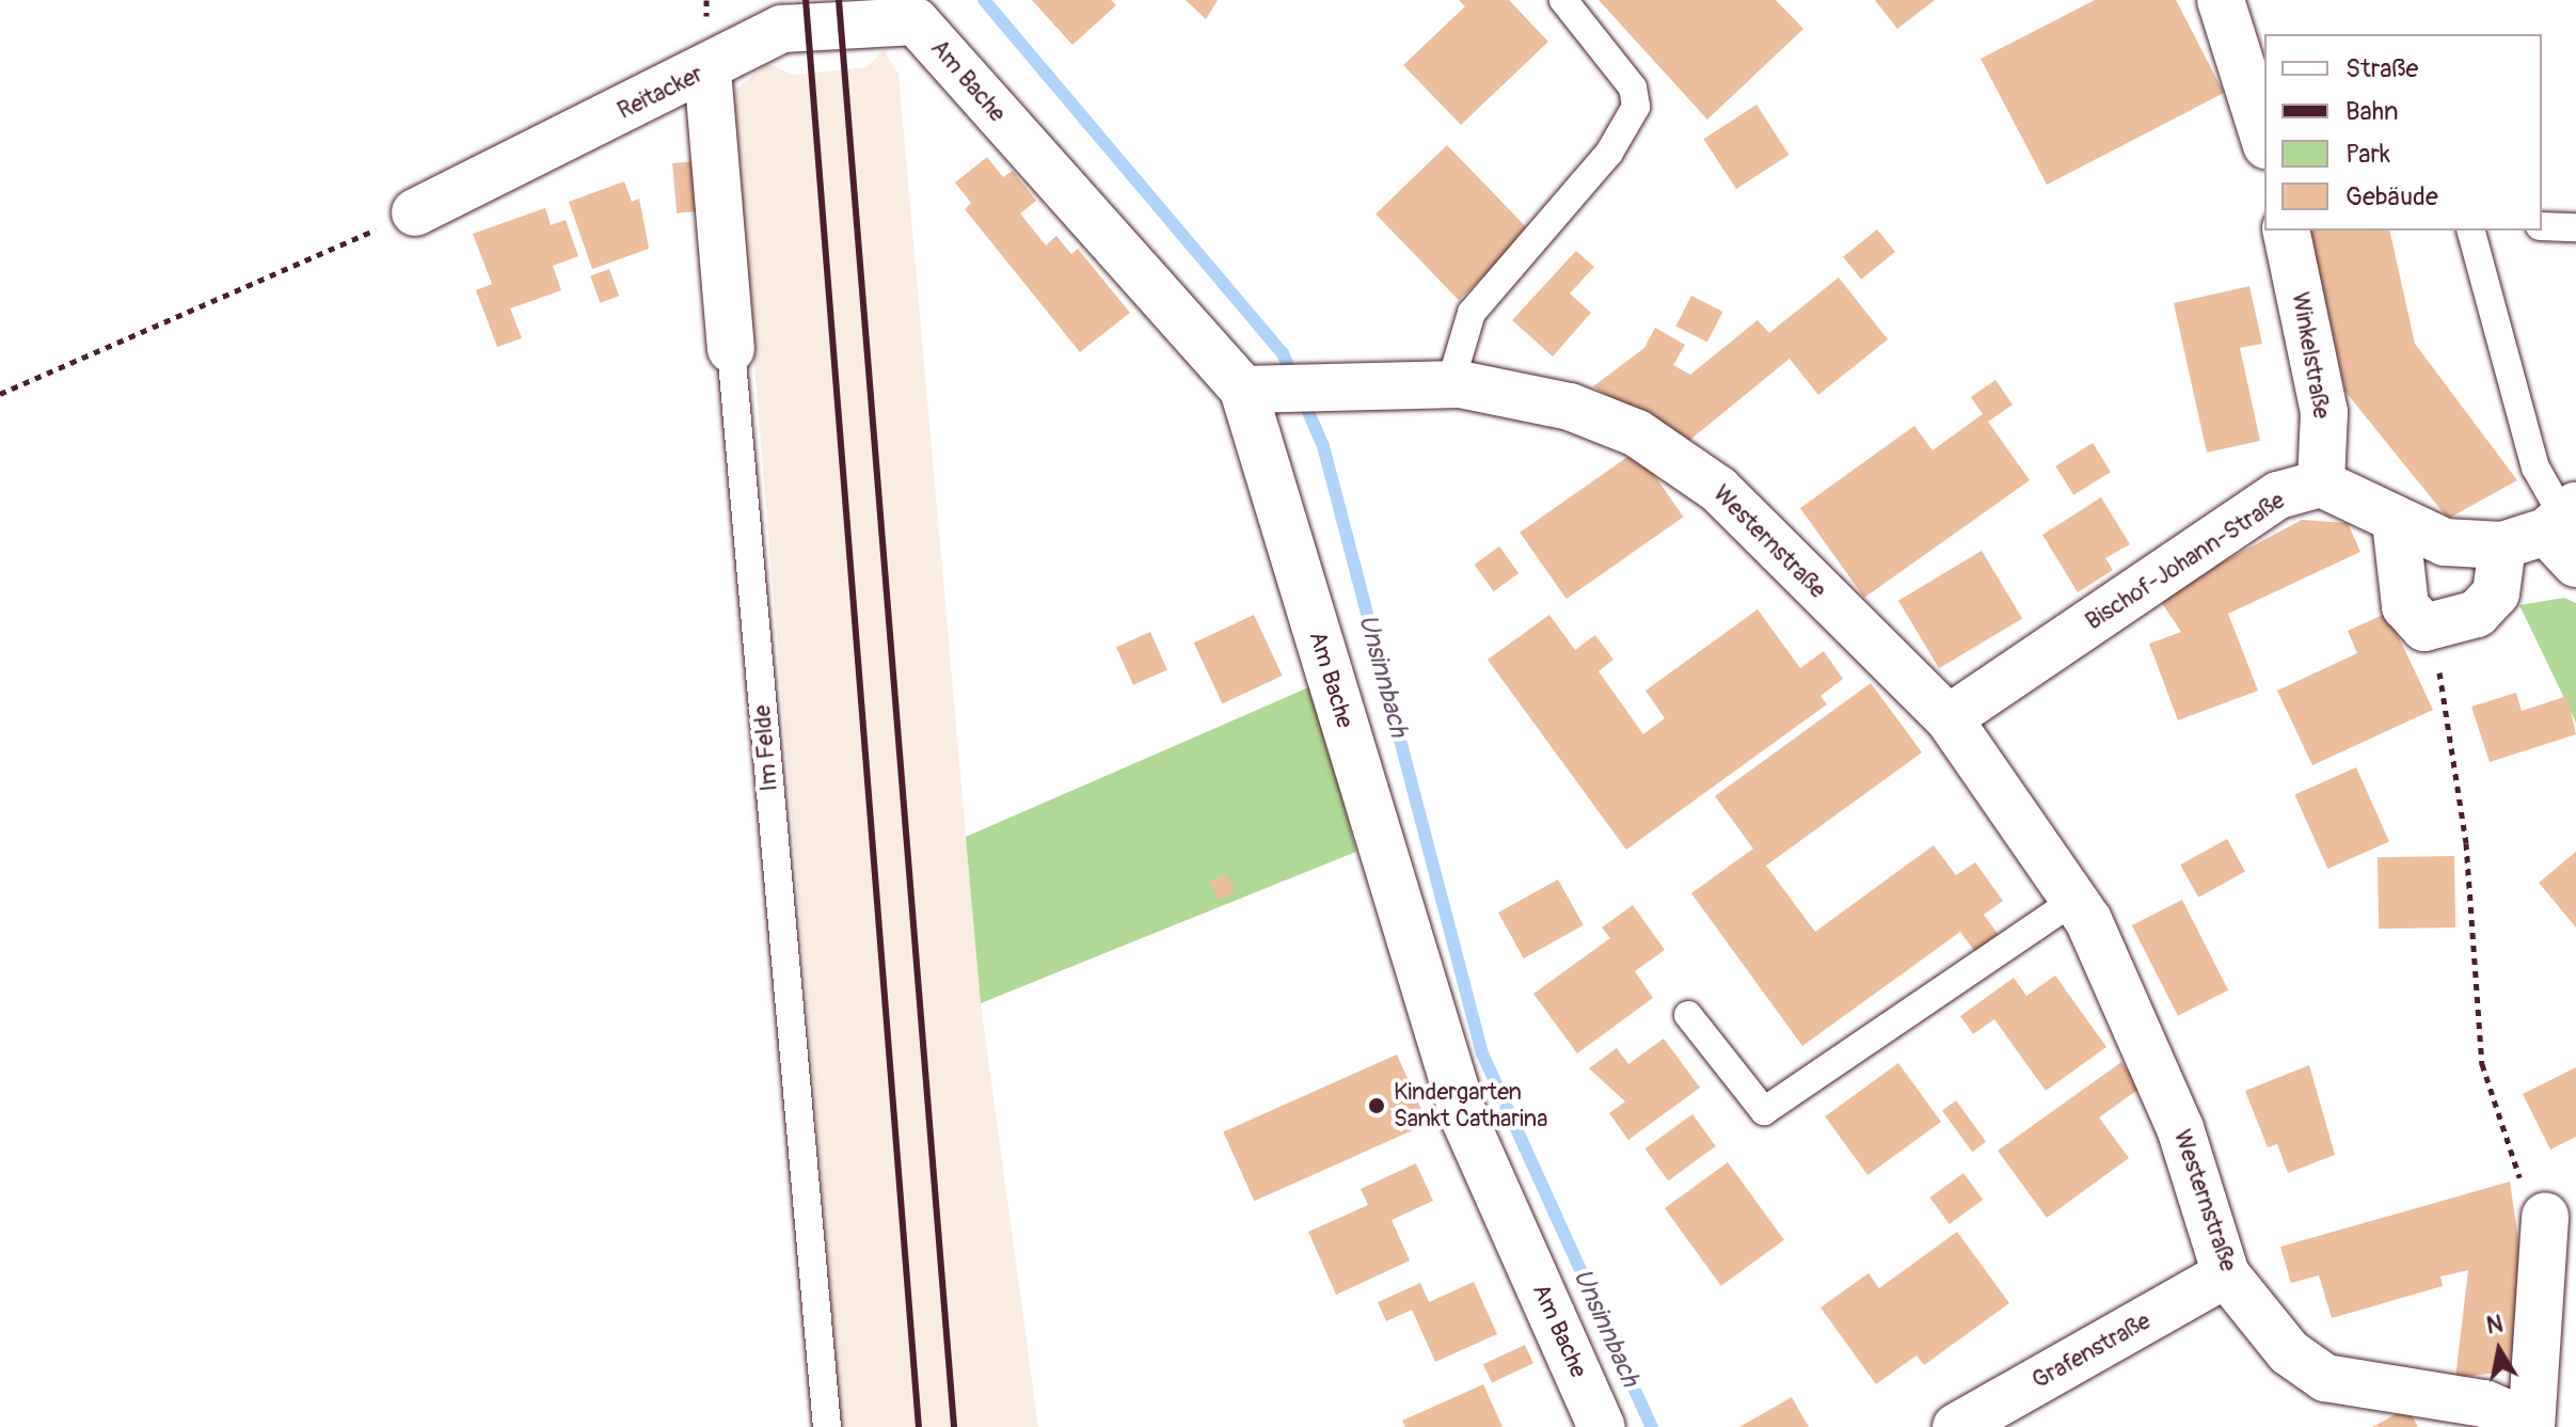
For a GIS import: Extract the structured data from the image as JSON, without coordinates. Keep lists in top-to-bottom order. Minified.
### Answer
{"streets":{"street":["Am Bache","Reitacker","Winkelstraße","Westernstraße","Bischof-Johann-Straße","Im Felde","Grafenstraße"]},"crossings":[["Am Bache","Reitacker"],["Am Bache","Westernstraße"],["Reitacker","Im Felde"],["Winkelstraße","Bischof-Johann-Straße"],["Westernstraße","Bischof-Johann-Straße"],["Westernstraße","Grafenstraße"]],"water":["Unsinnbach"],"places":["Kindergarten Sankt Catharina"],"legend":["Straße","Bahn","Park","Gebäude"],"north":"top"}
